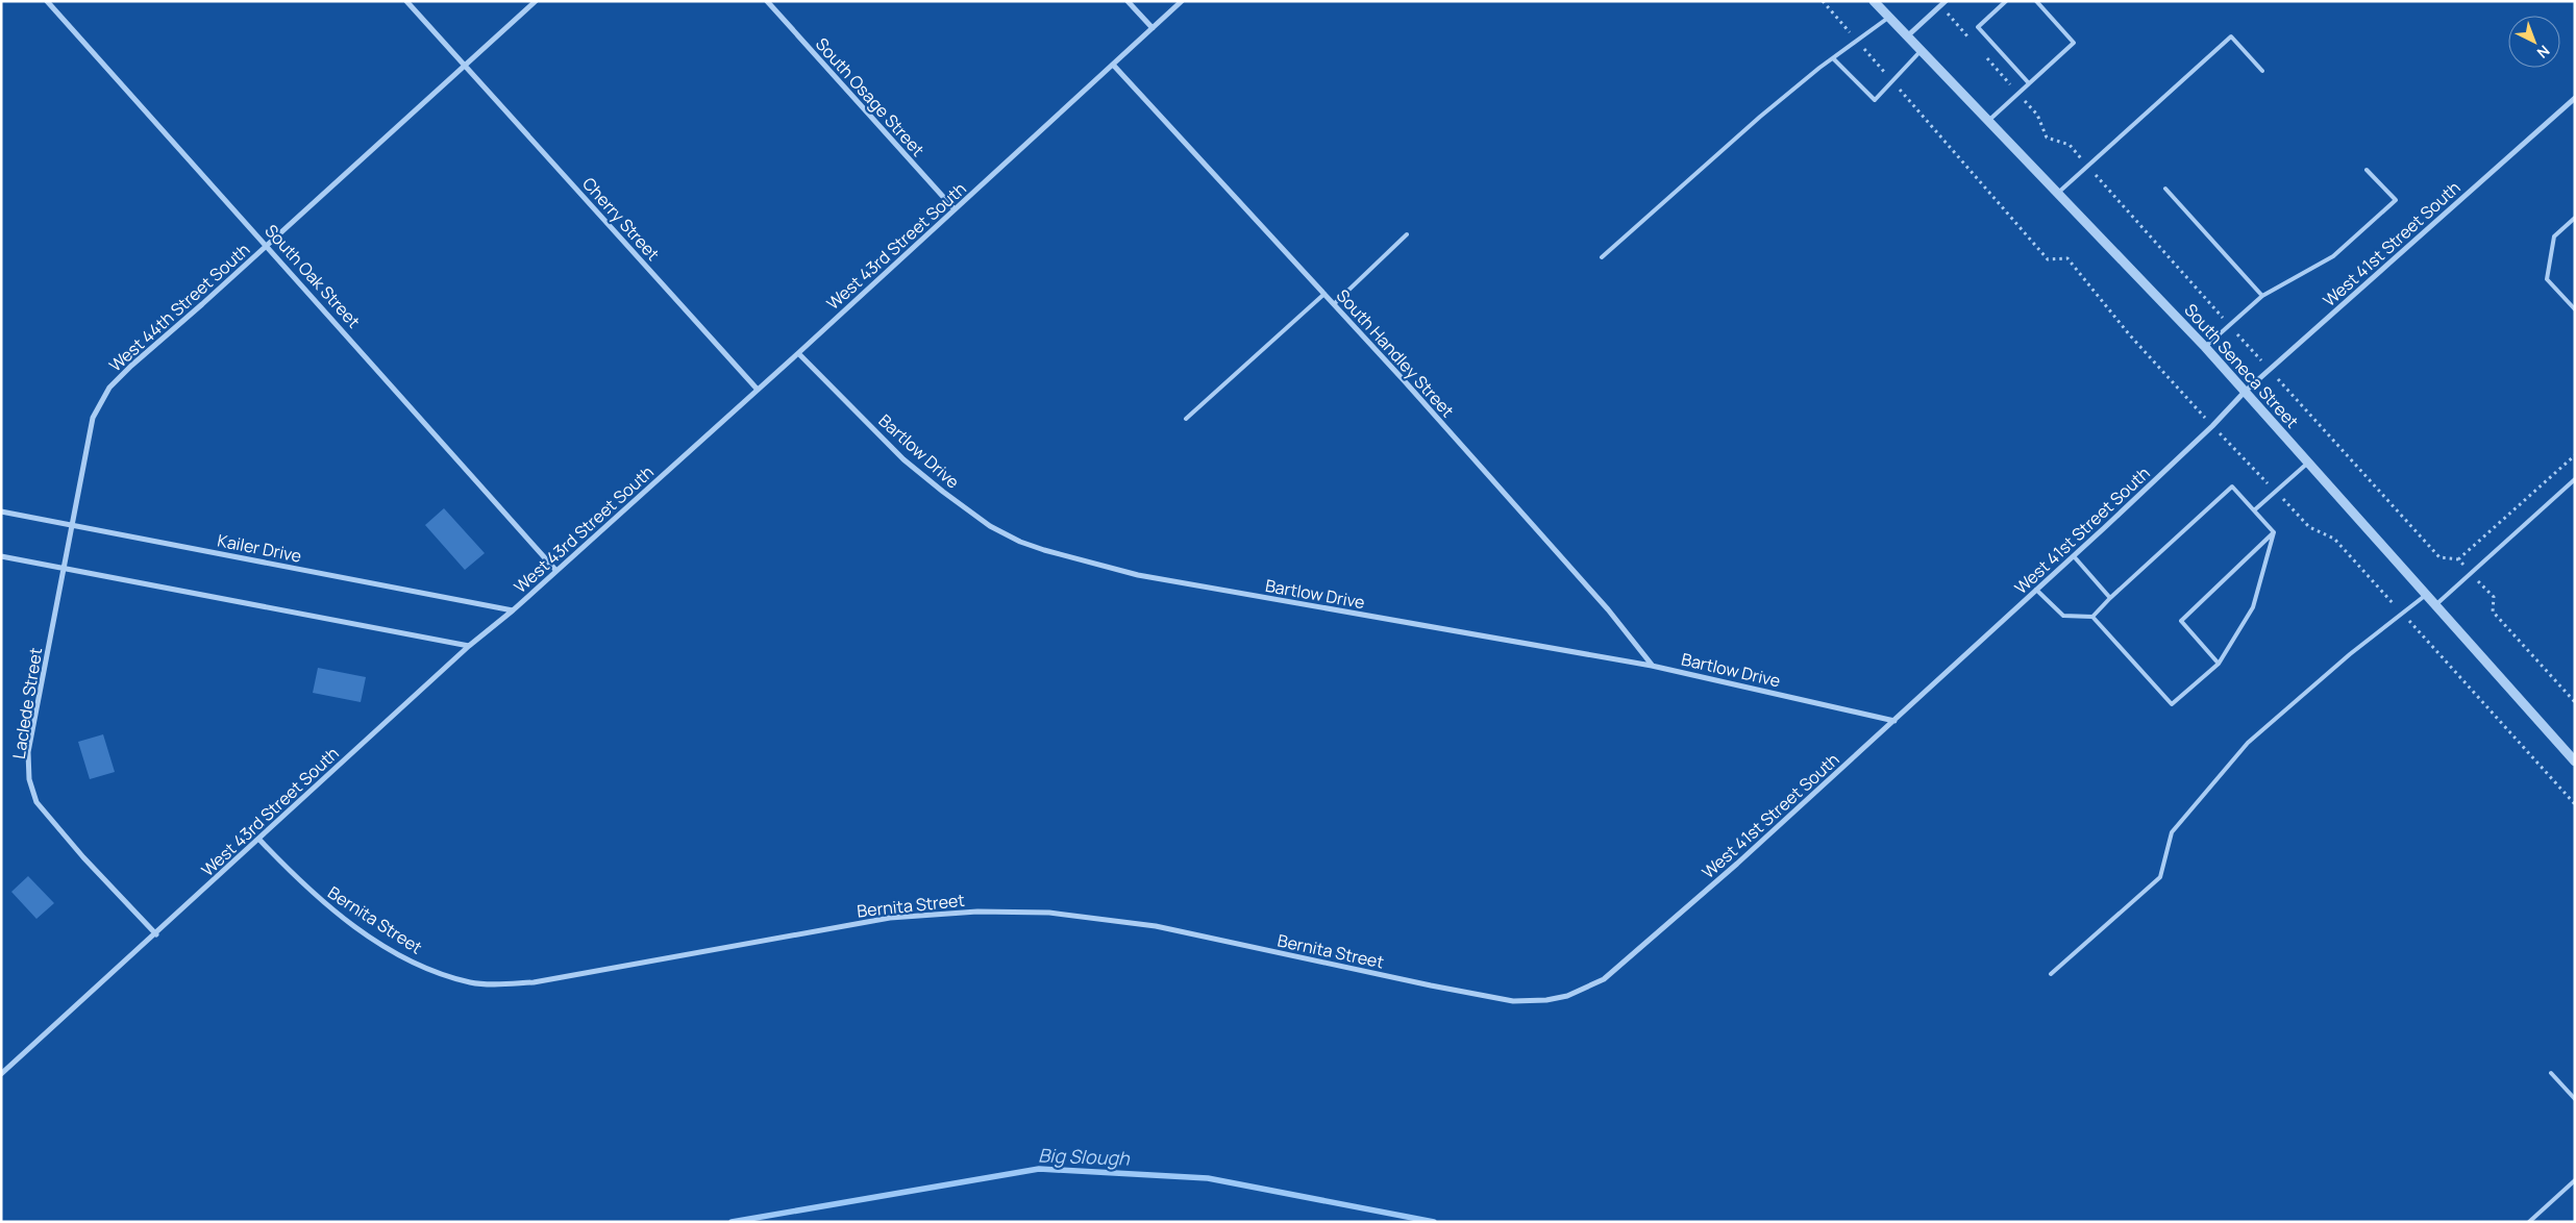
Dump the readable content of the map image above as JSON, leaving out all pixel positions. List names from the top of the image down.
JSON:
{
  "streets": {
    "street": [
      "South Osage Street",
      "Cherry Street",
      "West 41st Street South",
      "West 43rd Street South",
      "South Oak Street",
      "West 44th Street South",
      "South Handley Street",
      "South Seneca Street",
      "Bartlow Drive",
      "Kailer Drive",
      "Laclede Street",
      "Bernita Street"
    ]
  },
  "crossings": [
    ["South Osage Street", "West 43rd Street South"],
    ["Cherry Street", "West 43rd Street South"],
    ["Cherry Street", "West 44th Street South"],
    ["West 41st Street South", "South Seneca Street"],
    ["West 41st Street South", "Bartlow Drive"],
    ["West 41st Street South", "Bernita Street"],
    ["West 43rd Street South", "South Oak Street"],
    ["West 43rd Street South", "South Handley Street"],
    ["West 43rd Street South", "Bartlow Drive"],
    ["West 43rd Street South", "Kailer Drive"],
    ["West 43rd Street South", "Laclede Street"],
    ["West 43rd Street South", "Bernita Street"],
    ["South Oak Street", "West 44th Street South"],
    ["West 44th Street South", "Kailer Drive"],
    ["West 44th Street South", "Laclede Street"],
    ["South Handley Street", "Bartlow Drive"],
    ["Kailer Drive", "Laclede Street"]
  ],
  "water": ["Big Slough"],
  "north": "bottom right"
}
